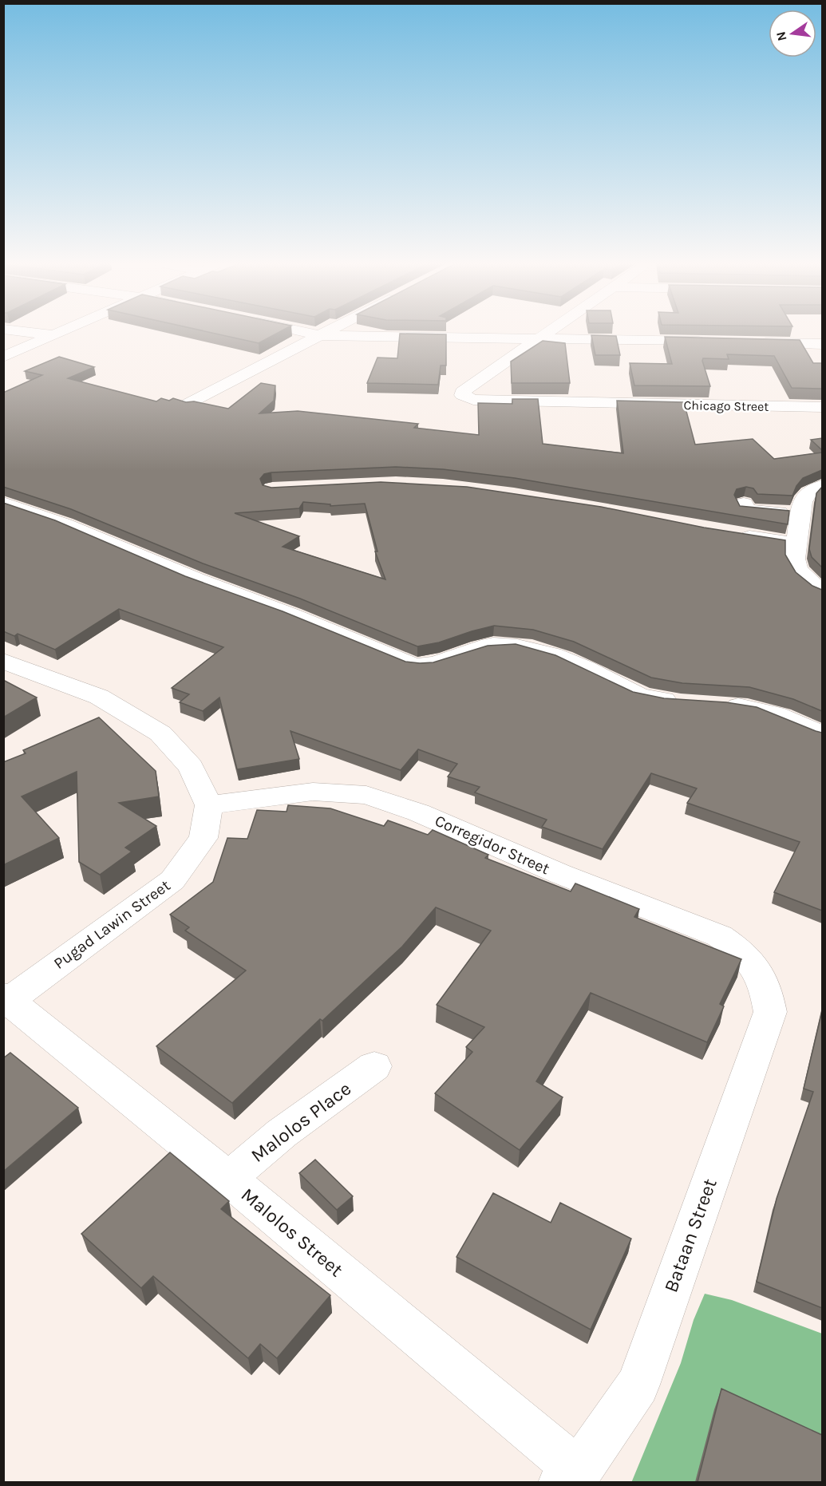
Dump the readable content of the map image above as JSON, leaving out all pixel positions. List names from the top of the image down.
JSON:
{
  "streets": {
    "street": [
      "Chicago Street",
      "Corregidor Street",
      "Pugad Lawin Street",
      "Malolos Place",
      "Malolos Street",
      "Bataan Street"
    ]
  },
  "crossings": [
    ["Corregidor Street", "Pugad Lawin Street"],
    ["Corregidor Street", "Bataan Street"],
    ["Pugad Lawin Street", "Malolos Street"],
    ["Malolos Place", "Malolos Street"],
    ["Malolos Street", "Bataan Street"]
  ],
  "north": "left"
}
